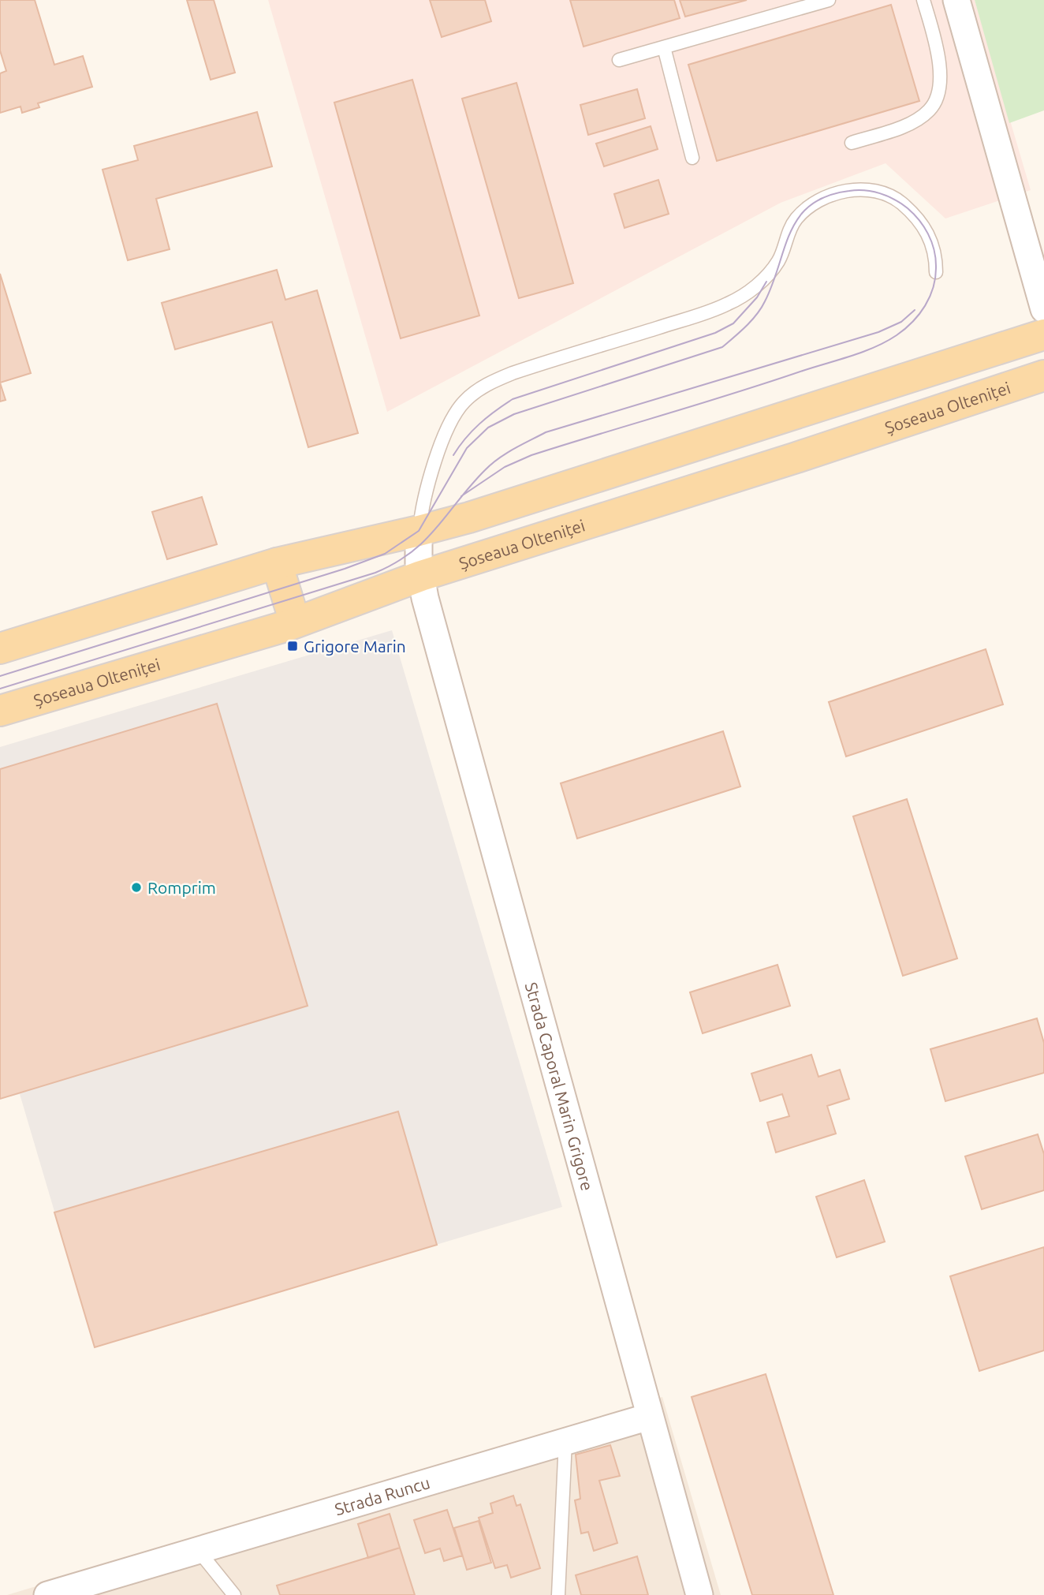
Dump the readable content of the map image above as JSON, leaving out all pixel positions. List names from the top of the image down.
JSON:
{
  "streets": {
    "main road": ["Șoseaua Olteniței"],
    "street": ["Strada Caporal Marin Grigore", "Strada Runcu"]
  },
  "crossings": [
    ["Șoseaua Olteniței", "Strada Caporal Marin Grigore"],
    ["Strada Caporal Marin Grigore", "Strada Runcu"]
  ],
  "places": {
    "transit": ["Grigore Marin"],
    "other": ["Romprim"]
  }
}
